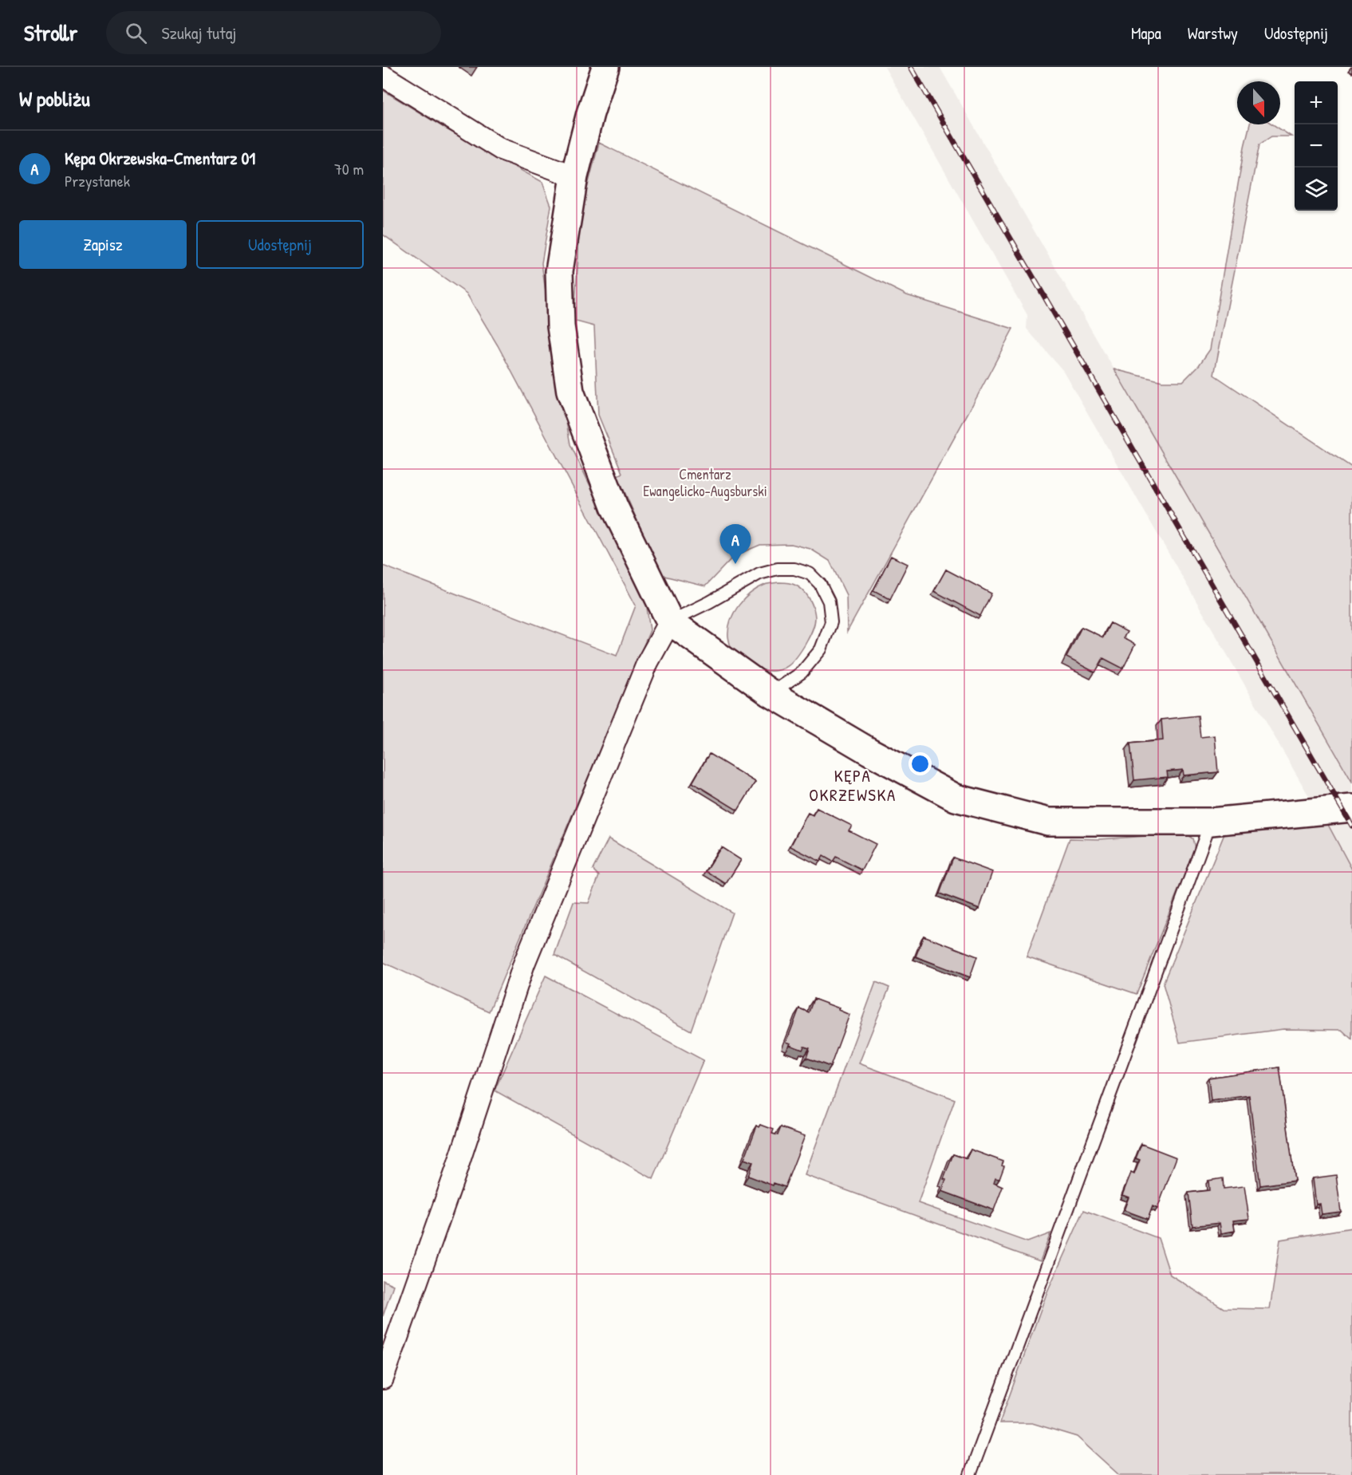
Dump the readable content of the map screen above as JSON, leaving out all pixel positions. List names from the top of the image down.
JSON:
{
  "districts": ["KĘPA OKRZEWSKA"],
  "parks": ["Cmentarz Ewangelicko-Augsburski"],
  "north": "bottom",
  "page": {
    "header": "Strollr",
    "search": "Szukaj tutaj",
    "nav": ["Mapa", "Warstwy", "Udostępnij"],
    "heading": "W pobliżu",
    "map_buttons": ["+", "−"],
    "list": [
      {
        "mark": "A",
        "name": "Kępa Okrzewska-Cmentarz 01",
        "note": "Przystanek",
        "value": "70 m"
      }
    ],
    "buttons": ["Zapisz", "Udostępnij"],
    "pins": "A"
  }
}
